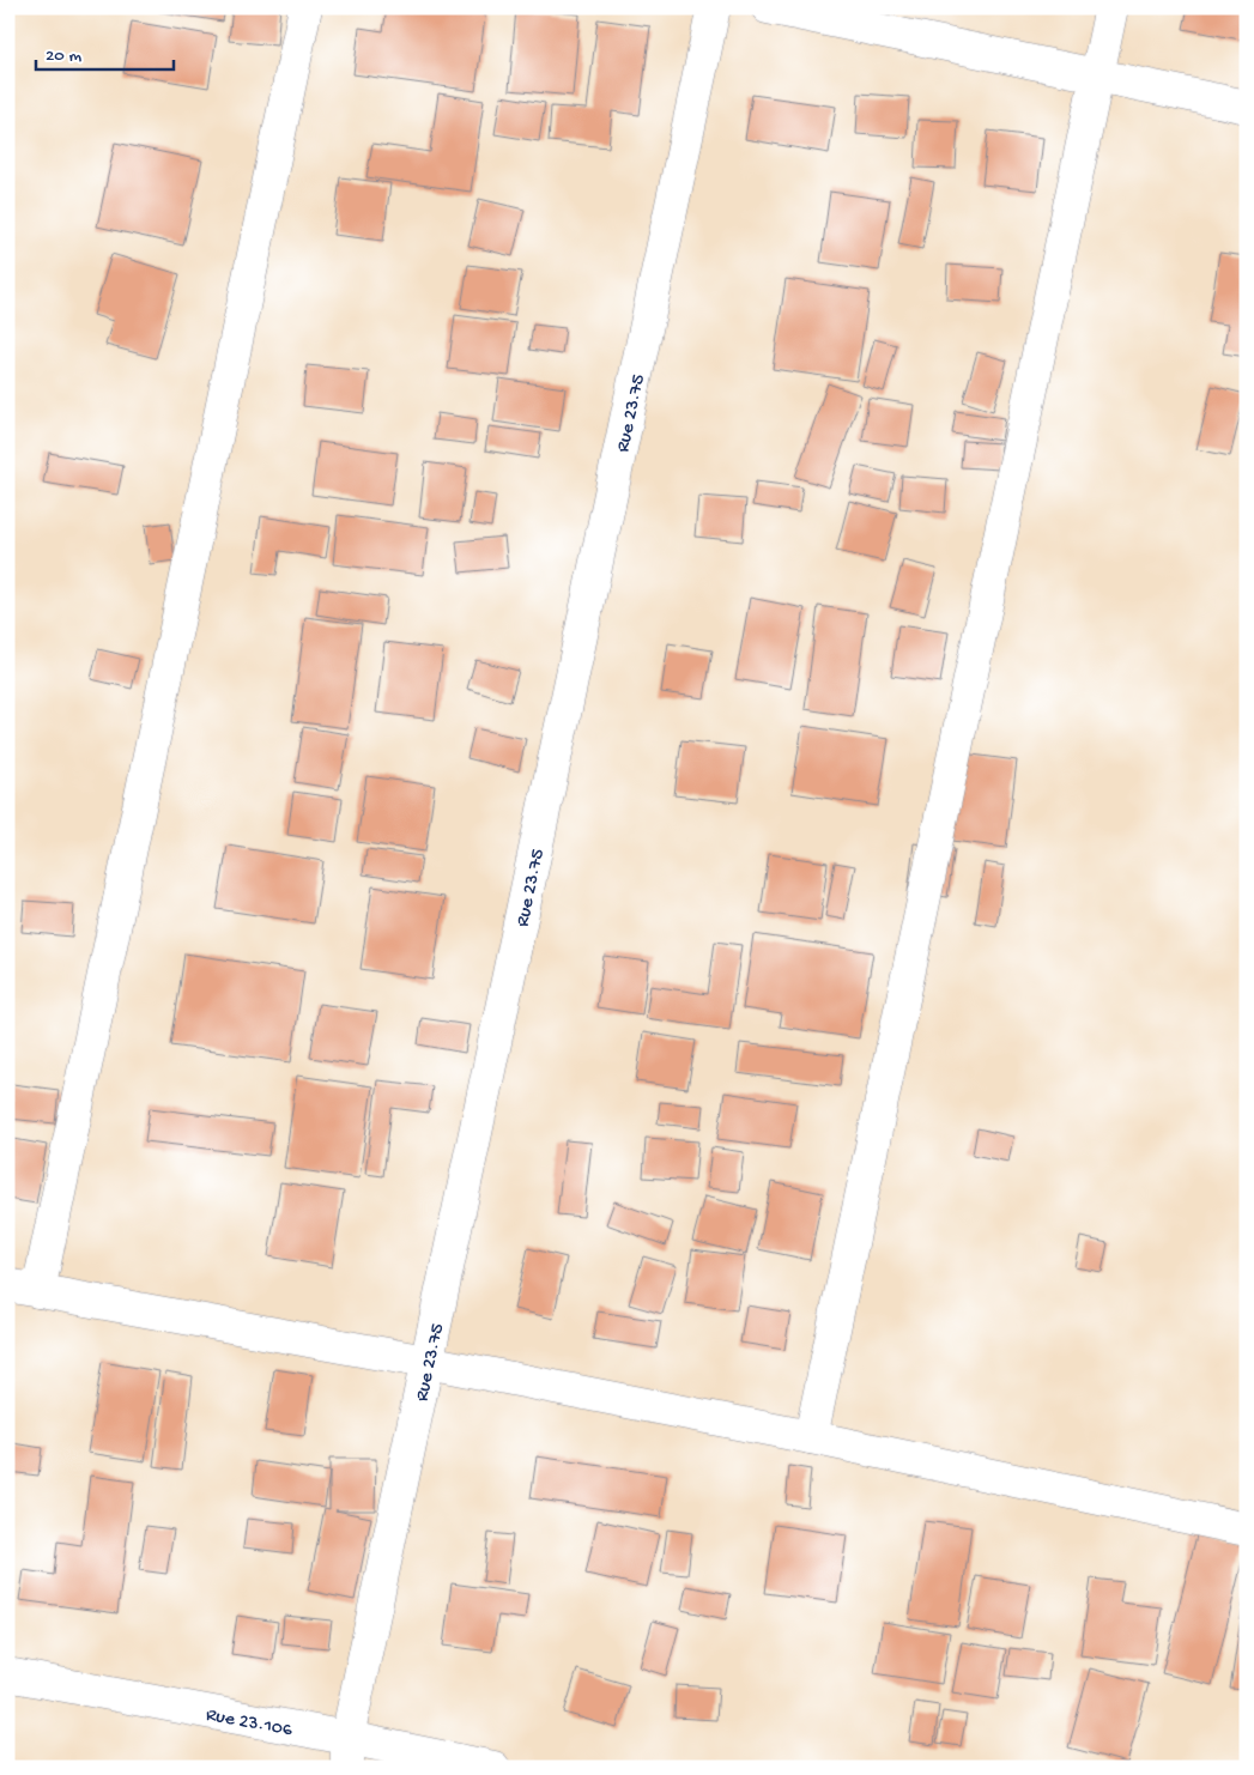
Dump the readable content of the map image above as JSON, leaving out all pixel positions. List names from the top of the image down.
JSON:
{
  "streets": {
    "street": ["Rue 23.75", "Rue 23.106"]
  },
  "crossings": [
    ["Rue 23.75", "Rue 23.106"]
  ],
  "scale_bar": "20 m"
}
